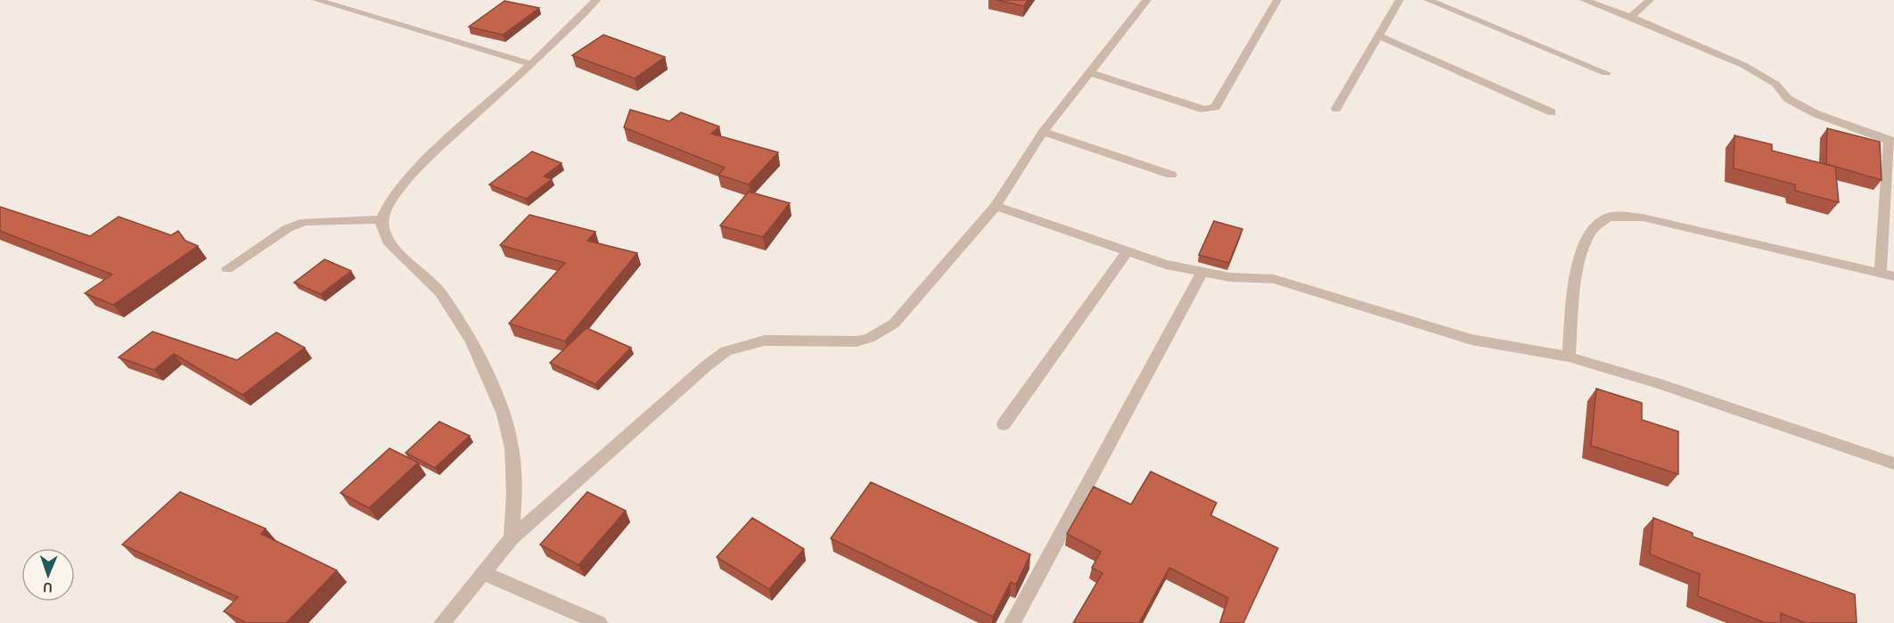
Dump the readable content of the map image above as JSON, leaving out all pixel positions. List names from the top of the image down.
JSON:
{
  "north": "bottom"
}
